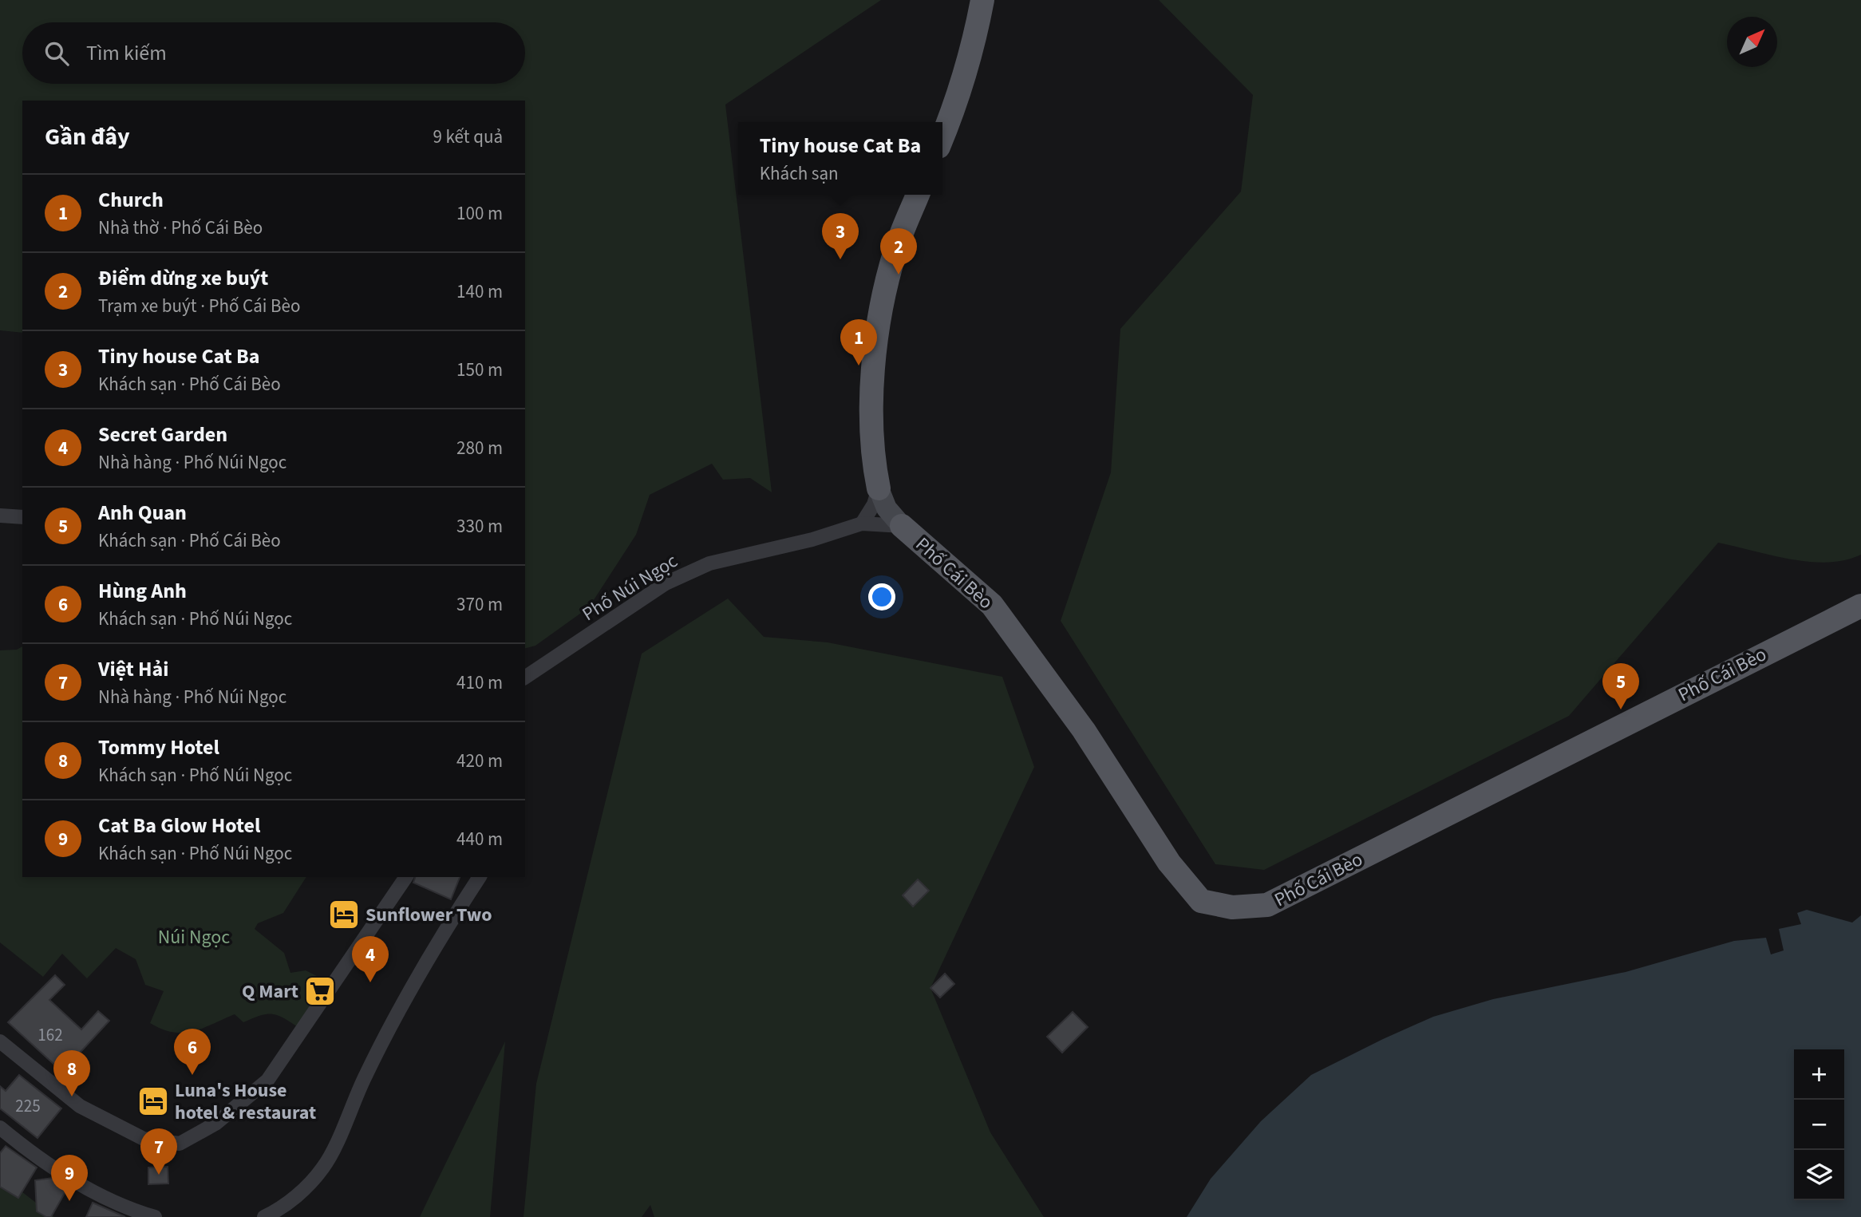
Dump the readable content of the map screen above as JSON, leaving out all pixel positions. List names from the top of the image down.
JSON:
{
  "streets": {
    "main road": ["Phố Cái Bèo"],
    "street": ["Phố Núi Ngọc"]
  },
  "crossings": [
    ["Phố Cái Bèo", "Phố Núi Ngọc"]
  ],
  "parks": ["Núi Ngọc"],
  "places": {
    "hotel": ["Sunflower Two", "Luna's House hotel & restaurat"],
    "supermarket": ["Q Mart"]
  },
  "house_numbers": ["162", "225"],
  "north": "top right",
  "page": {
    "search": "Tìm kiếm",
    "heading": ["Gần đây", "9 kết quả"],
    "popup": ["Tiny house Cat Ba", "Khách sạn"],
    "list": [
      {
        "mark": "1",
        "name": "Church",
        "note": "Nhà thờ · Phố Cái Bèo",
        "value": "100 m"
      },
      {
        "mark": "2",
        "name": "Điểm dừng xe buýt",
        "note": "Trạm xe buýt · Phố Cái Bèo",
        "value": "140 m"
      },
      {
        "mark": "3",
        "name": "Tiny house Cat Ba",
        "note": "Khách sạn · Phố Cái Bèo",
        "value": "150 m"
      },
      {
        "mark": "4",
        "name": "Secret Garden",
        "note": "Nhà hàng · Phố Núi Ngọc",
        "value": "280 m"
      },
      {
        "mark": "5",
        "name": "Anh Quan",
        "note": "Khách sạn · Phố Cái Bèo",
        "value": "330 m"
      },
      {
        "mark": "6",
        "name": "Hùng Anh",
        "note": "Khách sạn · Phố Núi Ngọc",
        "value": "370 m"
      },
      {
        "mark": "7",
        "name": "Việt Hải",
        "note": "Nhà hàng · Phố Núi Ngọc",
        "value": "410 m"
      },
      {
        "mark": "8",
        "name": "Tommy Hotel",
        "note": "Khách sạn · Phố Núi Ngọc",
        "value": "420 m"
      },
      {
        "mark": "9",
        "name": "Cat Ba Glow Hotel",
        "note": "Khách sạn · Phố Núi Ngọc",
        "value": "440 m"
      }
    ],
    "pins": [
      "3",
      "2",
      "1",
      "5",
      "4",
      "6",
      "8",
      "7",
      "9"
    ],
    "map_buttons": ["+", "−"]
  }
}
